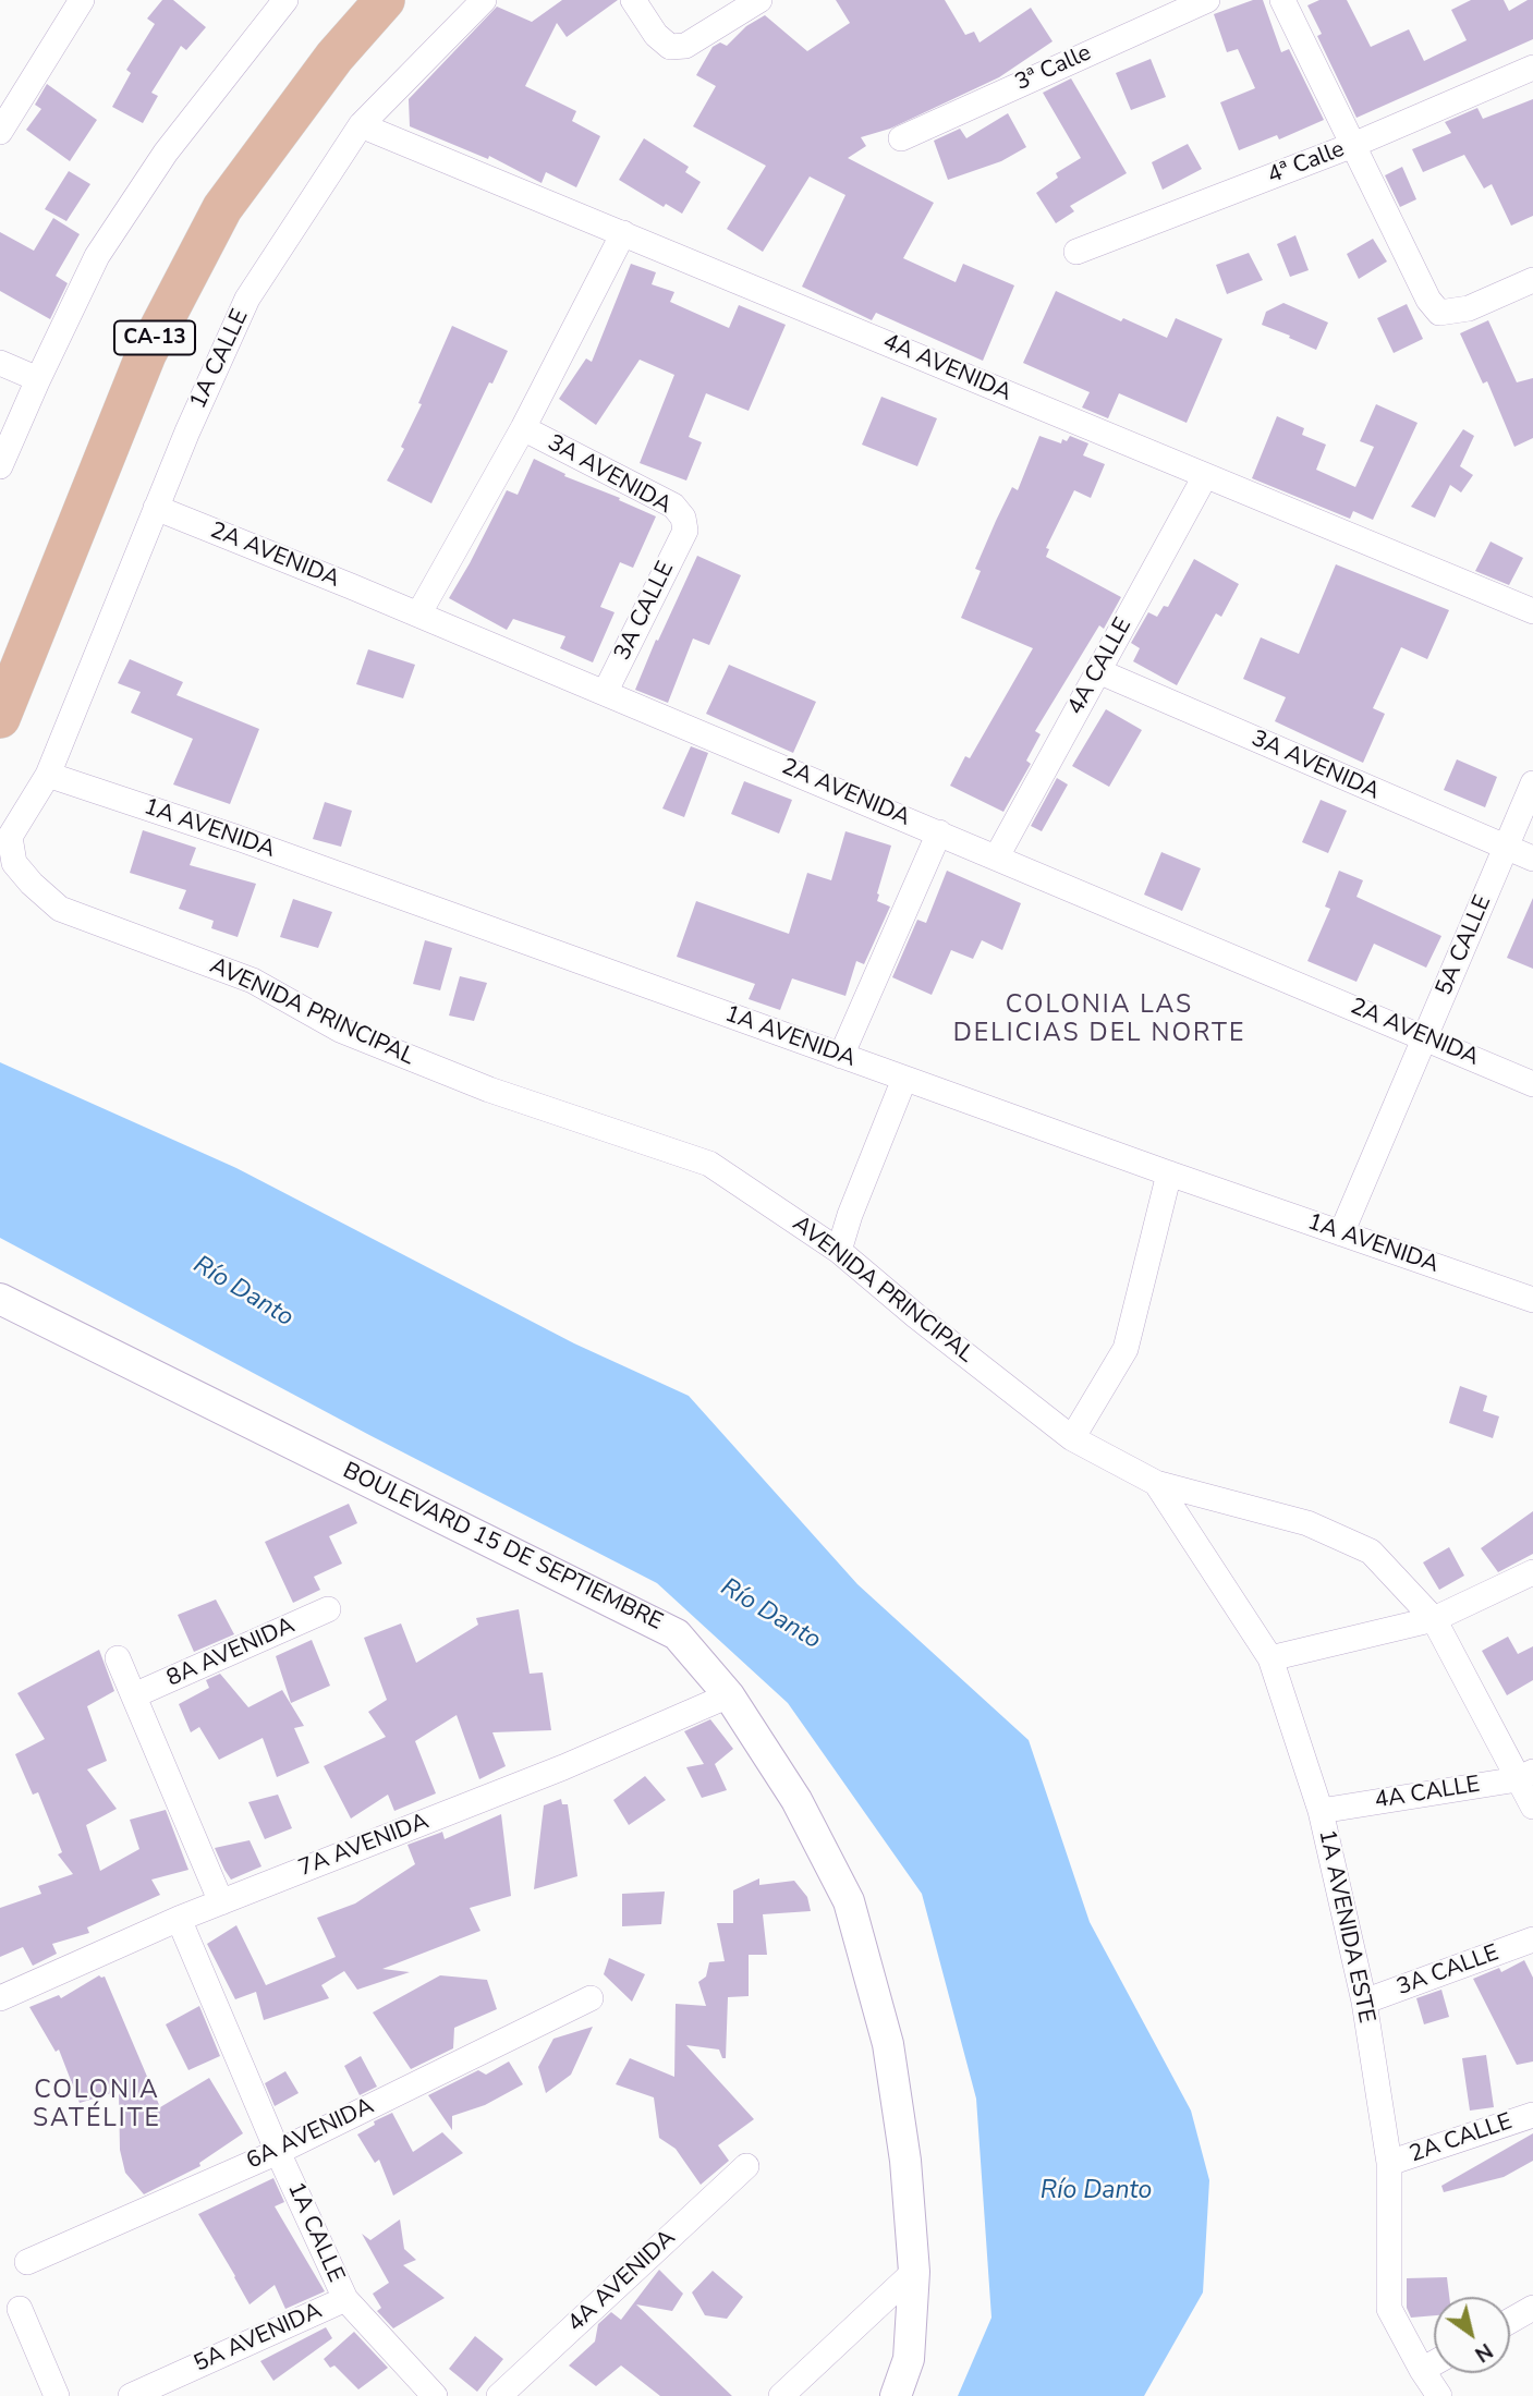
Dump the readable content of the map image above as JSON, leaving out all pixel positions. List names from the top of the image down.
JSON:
{
  "streets": {
    "main road": ["CA-13"],
    "street": [
      "3ª Calle",
      "4ª Calle",
      "1A CALLE",
      "4A AVENIDA",
      "3A AVENIDA",
      "2A AVENIDA",
      "3A CALLE",
      "4A CALLE",
      "1A AVENIDA",
      "5A CALLE",
      "AVENIDA PRINCIPAL",
      "BOULEVARD 15 DE SEPTIEMBRE",
      "8A AVENIDA",
      "7A AVENIDA",
      "1A AVENIDA ESTE",
      "6A AVENIDA",
      "2A CALLE",
      "5A AVENIDA"
    ]
  },
  "crossings": [
    ["1A CALLE", "4A AVENIDA"],
    ["1A CALLE", "2A AVENIDA"],
    ["1A CALLE", "1A AVENIDA"],
    ["1A CALLE", "AVENIDA PRINCIPAL"],
    ["1A CALLE", "7A AVENIDA"],
    ["1A CALLE", "6A AVENIDA"],
    ["1A CALLE", "5A AVENIDA"],
    ["4A AVENIDA", "4A CALLE"],
    ["3A AVENIDA", "3A CALLE"],
    ["3A AVENIDA", "4A CALLE"],
    ["3A AVENIDA", "5A CALLE"],
    ["2A AVENIDA", "3A CALLE"],
    ["2A AVENIDA", "4A CALLE"],
    ["2A AVENIDA", "5A CALLE"],
    ["3A CALLE", "1A AVENIDA ESTE"],
    ["4A CALLE", "AVENIDA PRINCIPAL"],
    ["4A CALLE", "1A AVENIDA ESTE"],
    ["1A AVENIDA", "5A CALLE"],
    ["AVENIDA PRINCIPAL", "1A AVENIDA ESTE"],
    ["BOULEVARD 15 DE SEPTIEMBRE", "7A AVENIDA"],
    ["1A AVENIDA ESTE", "2A CALLE"]
  ],
  "districts": ["COLONIA LAS DELICIAS DEL NORTE", "COLONIA SATÉLITE"],
  "water": ["Río Danto"],
  "north": "bottom right"
}
